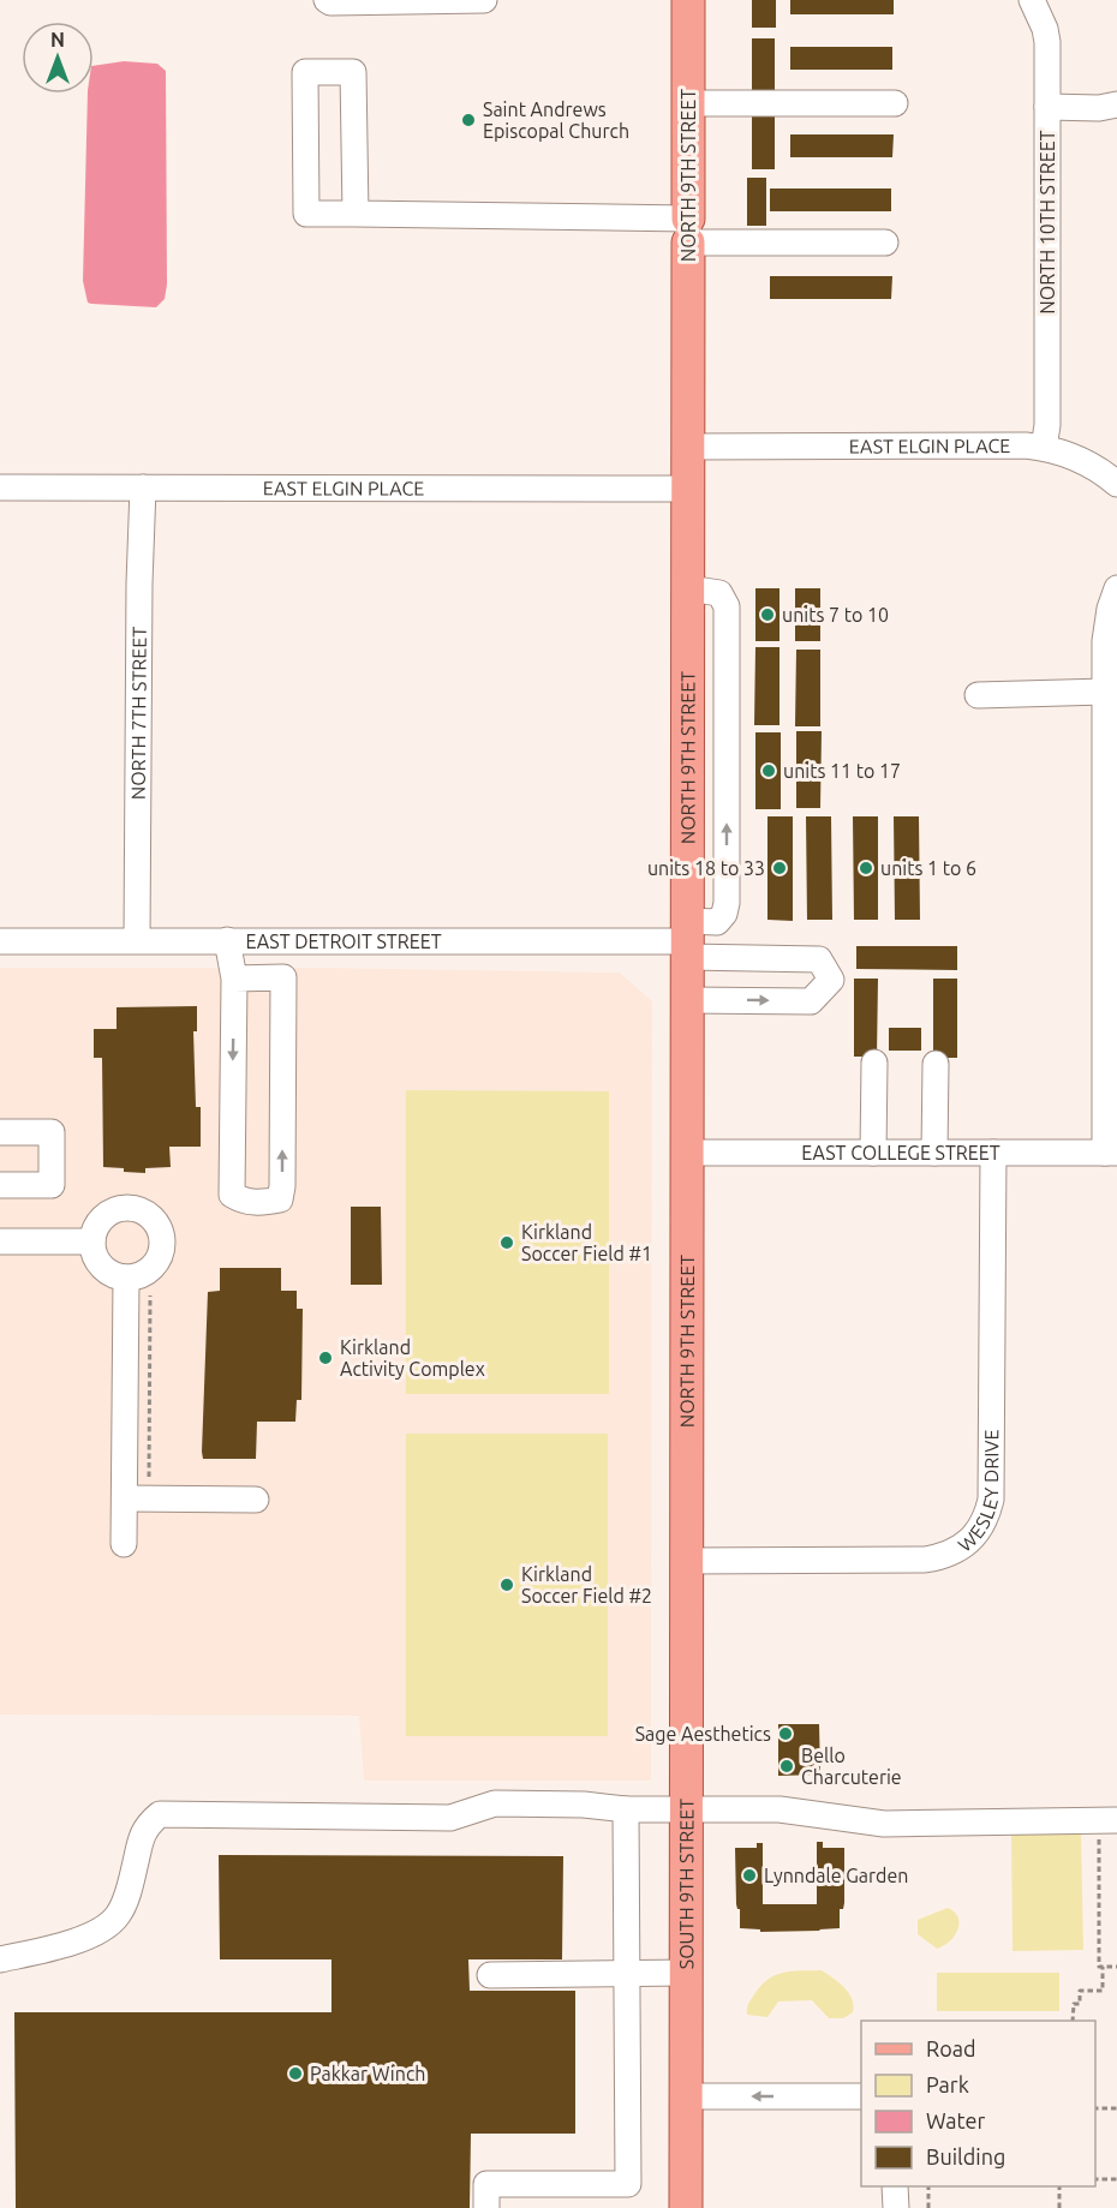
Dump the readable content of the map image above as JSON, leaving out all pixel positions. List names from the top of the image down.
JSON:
{
  "streets": {
    "main road": ["NORTH 9TH STREET", "SOUTH 9TH STREET"],
    "street": [
      "NORTH 10TH STREET",
      "EAST ELGIN PLACE",
      "NORTH 7TH STREET",
      "EAST DETROIT STREET",
      "EAST COLLEGE STREET",
      "WESLEY DRIVE"
    ]
  },
  "crossings": [
    ["NORTH 9TH STREET", "EAST ELGIN PLACE"],
    ["NORTH 9TH STREET", "EAST DETROIT STREET"],
    ["NORTH 9TH STREET", "EAST COLLEGE STREET"],
    ["NORTH 9TH STREET", "WESLEY DRIVE"],
    ["NORTH 9TH STREET", "SOUTH 9TH STREET"],
    ["NORTH 10TH STREET", "EAST ELGIN PLACE"],
    ["EAST ELGIN PLACE", "NORTH 7TH STREET"],
    ["NORTH 7TH STREET", "EAST DETROIT STREET"],
    ["EAST COLLEGE STREET", "WESLEY DRIVE"],
    ["WESLEY DRIVE", "SOUTH 9TH STREET"]
  ],
  "places": [
    "Saint Andrews Episcopal Church",
    "units 7 to 10",
    "units 11 to 17",
    "units 18 to 33",
    "units 1 to 6",
    "Kirkland Soccer Field #1",
    "Kirkland Activity Complex",
    "Kirkland Soccer Field #2",
    "Sage Aesthetics",
    "Bello Charcuterie",
    "Lynndale Garden",
    "Pakkar Winch"
  ],
  "legend": [
    "Road",
    "Park",
    "Water",
    "Building"
  ],
  "north": "top"
}
